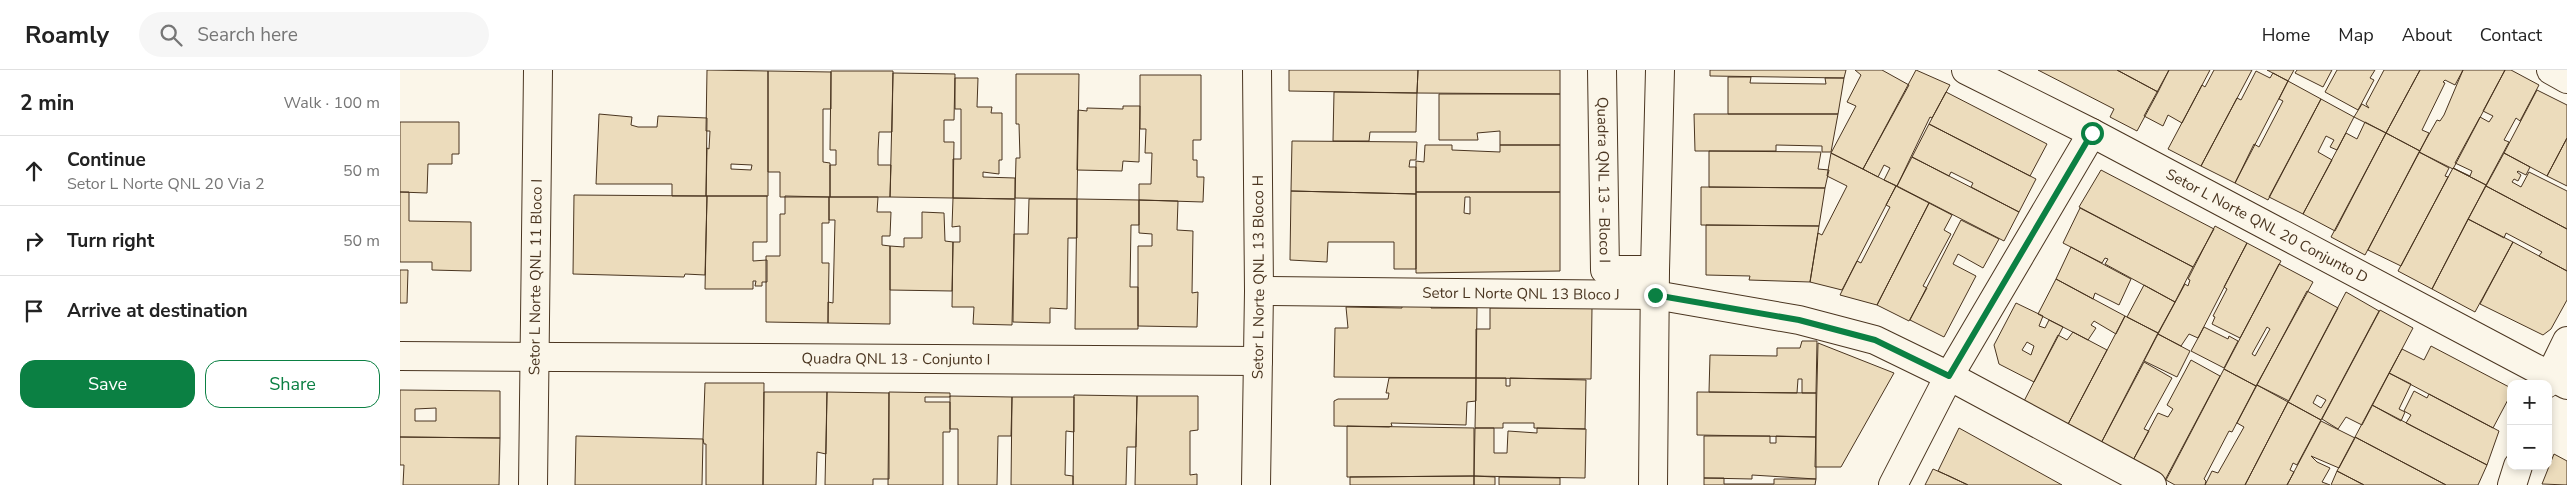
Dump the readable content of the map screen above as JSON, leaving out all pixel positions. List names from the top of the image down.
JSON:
{
  "streets": {
    "street": [
      "Quadra QNL 13 - Bloco I",
      "Setor L Norte QNL 20 Conjunto D",
      "Setor L Norte QNL 11 Bloco I",
      "Setor L Norte QNL 13 Bloco H",
      "Setor L Norte QNL 13 Bloco J",
      "Quadra QNL 13 - Conjunto I"
    ]
  },
  "crossings": [
    ["Quadra QNL 13 - Bloco I", "Setor L Norte QNL 13 Bloco J"],
    ["Setor L Norte QNL 11 Bloco I", "Quadra QNL 13 - Conjunto I"],
    ["Setor L Norte QNL 13 Bloco H", "Setor L Norte QNL 13 Bloco J"],
    ["Setor L Norte QNL 13 Bloco H", "Quadra QNL 13 - Conjunto I"]
  ],
  "page": {
    "header": "Roamly",
    "search": "Search here",
    "nav": [
      "Home",
      "Map",
      "About",
      "Contact"
    ],
    "heading": ["2 min", "Walk · 100 m"],
    "list": [
      ["Continue", "Setor L Norte QNL 20 Via 2", "50 m"],
      ["Turn right", "50 m"],
      "Arrive at destination"
    ],
    "buttons": ["Save", "Share"],
    "map_buttons": ["+", "−"]
  }
}
